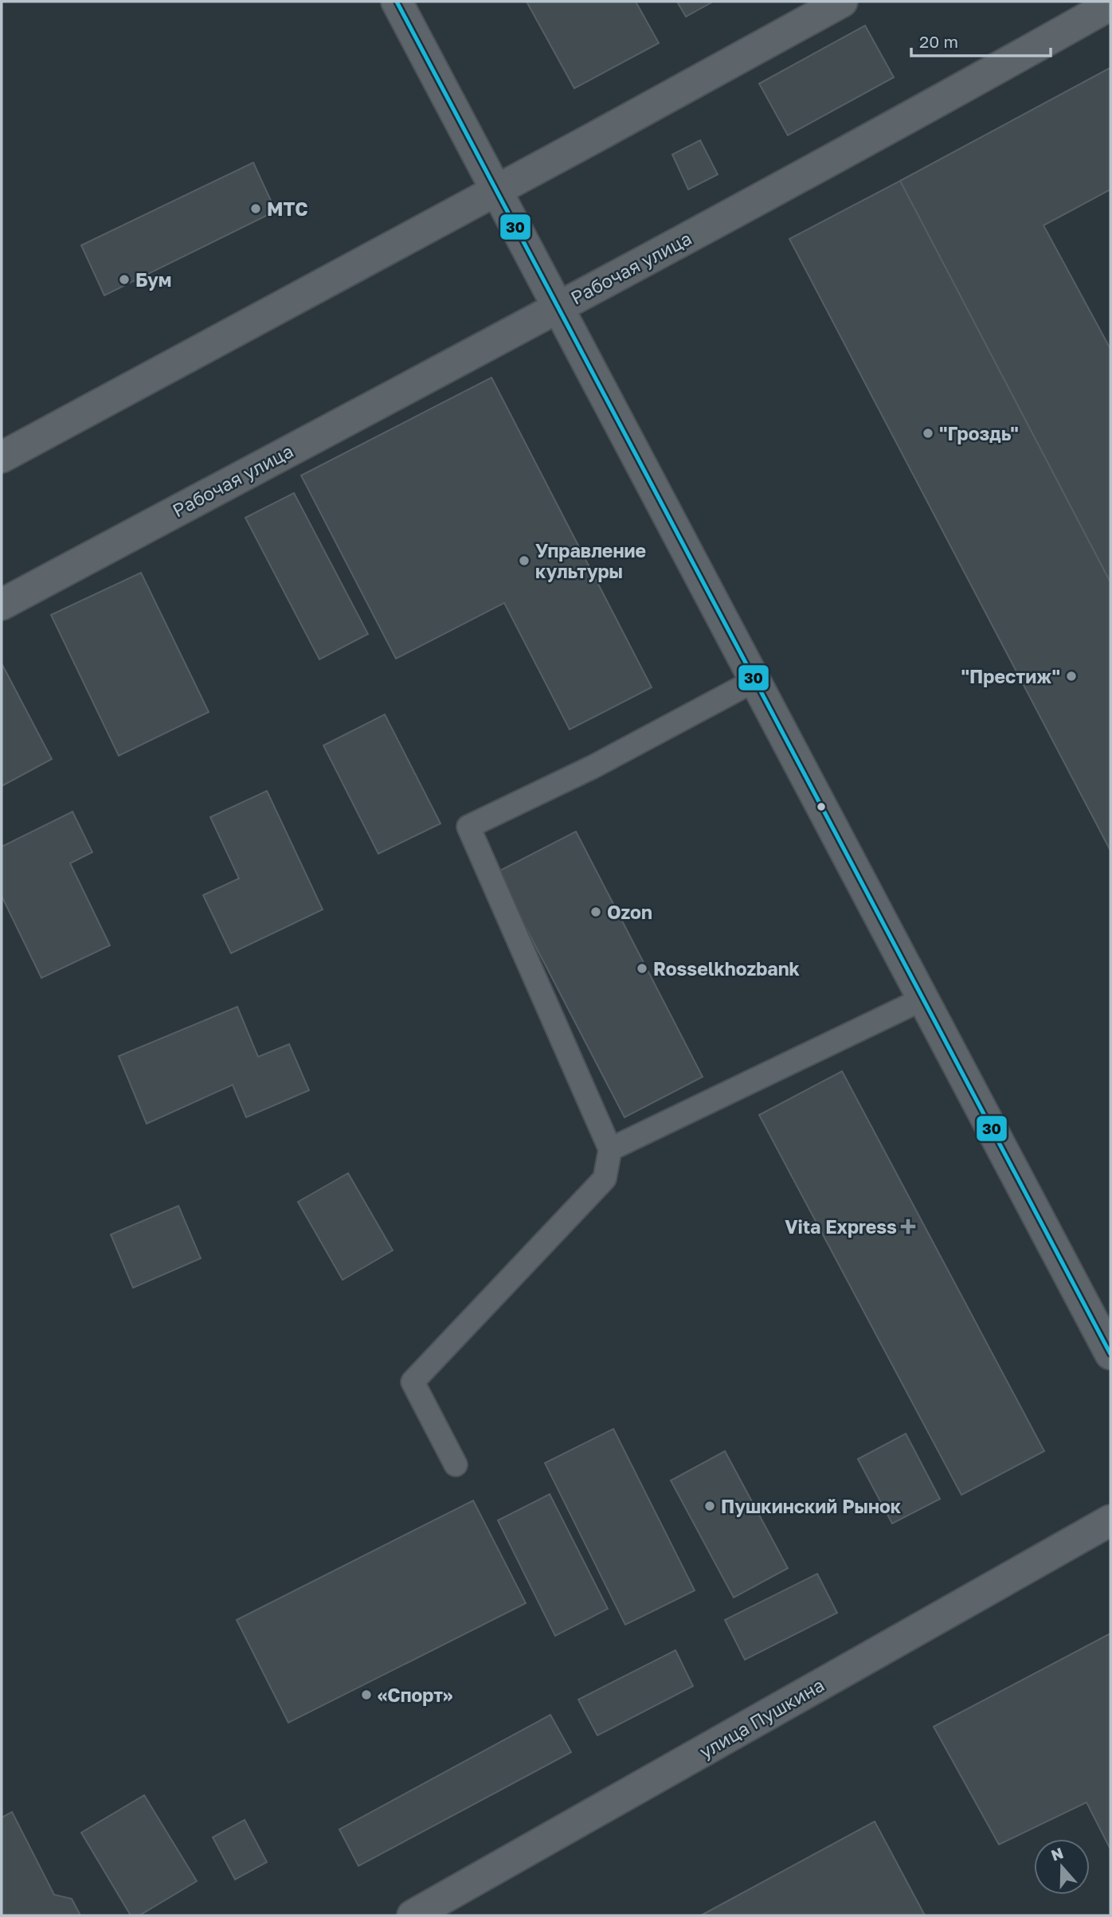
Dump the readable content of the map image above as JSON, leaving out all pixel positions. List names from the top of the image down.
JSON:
{
  "streets": {
    "street": ["Рабочая улица", "улица Пушкина"]
  },
  "places": {
    "other": [
      "МТС",
      "Бум",
      "\"Гроздь\"",
      "Управление культуры",
      "\"Престиж\"",
      "Ozon",
      "Rosselkhozbank",
      "Пушкинский Рынок",
      "«Спорт»"
    ],
    "health": ["Vita Express"]
  },
  "lines": ["transit line 30"],
  "scale_bar": "20 m",
  "north": "top"
}
